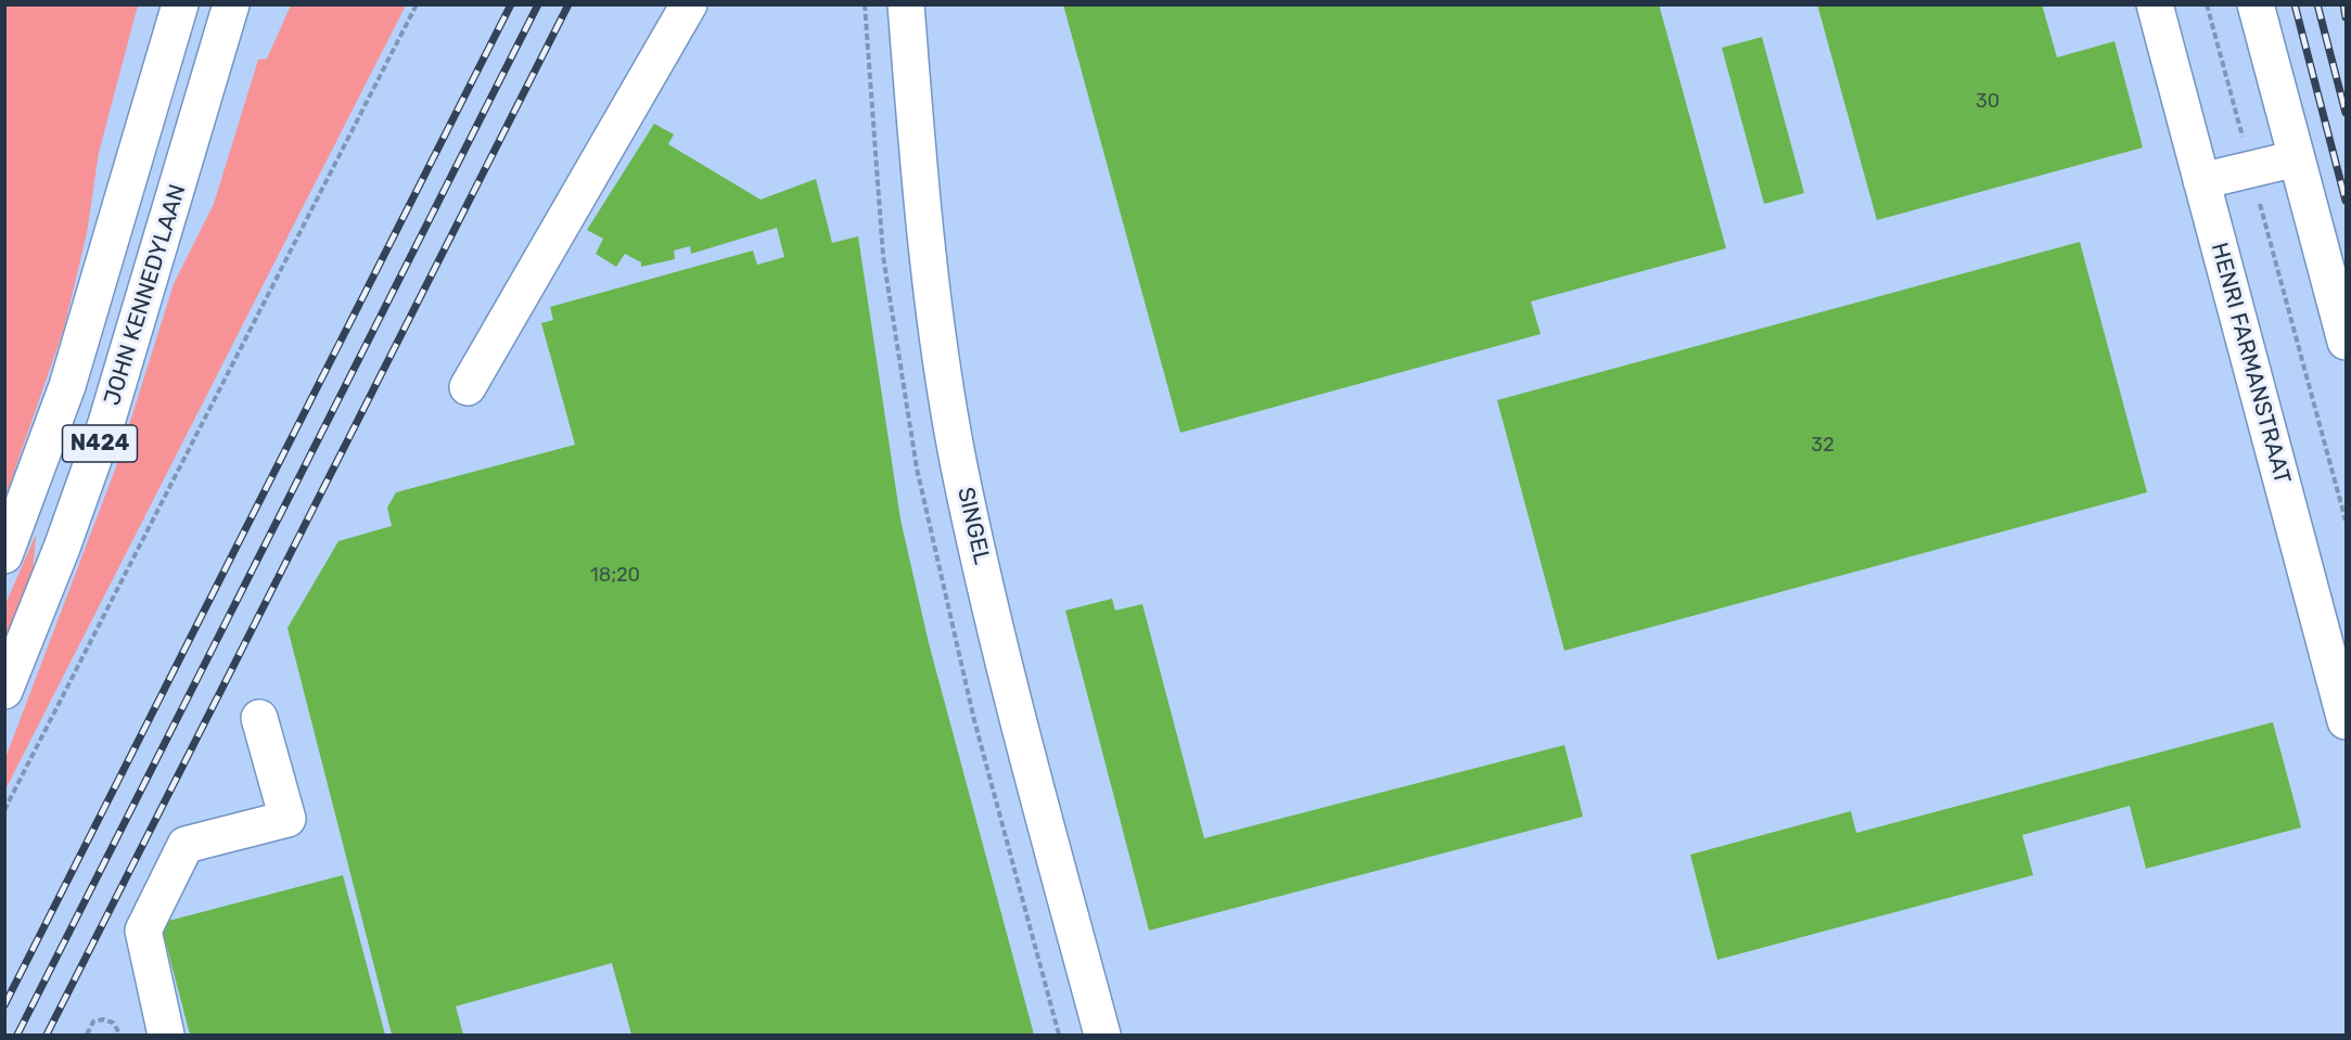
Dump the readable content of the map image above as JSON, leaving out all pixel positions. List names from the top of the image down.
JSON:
{
  "streets": {
    "main road": [
      "JOHN KENNEDYLAAN",
      "HENRI FARMANSTRAAT",
      "N424",
      "SINGEL"
    ]
  },
  "house_numbers": ["30", "32", "18;20"]
}
